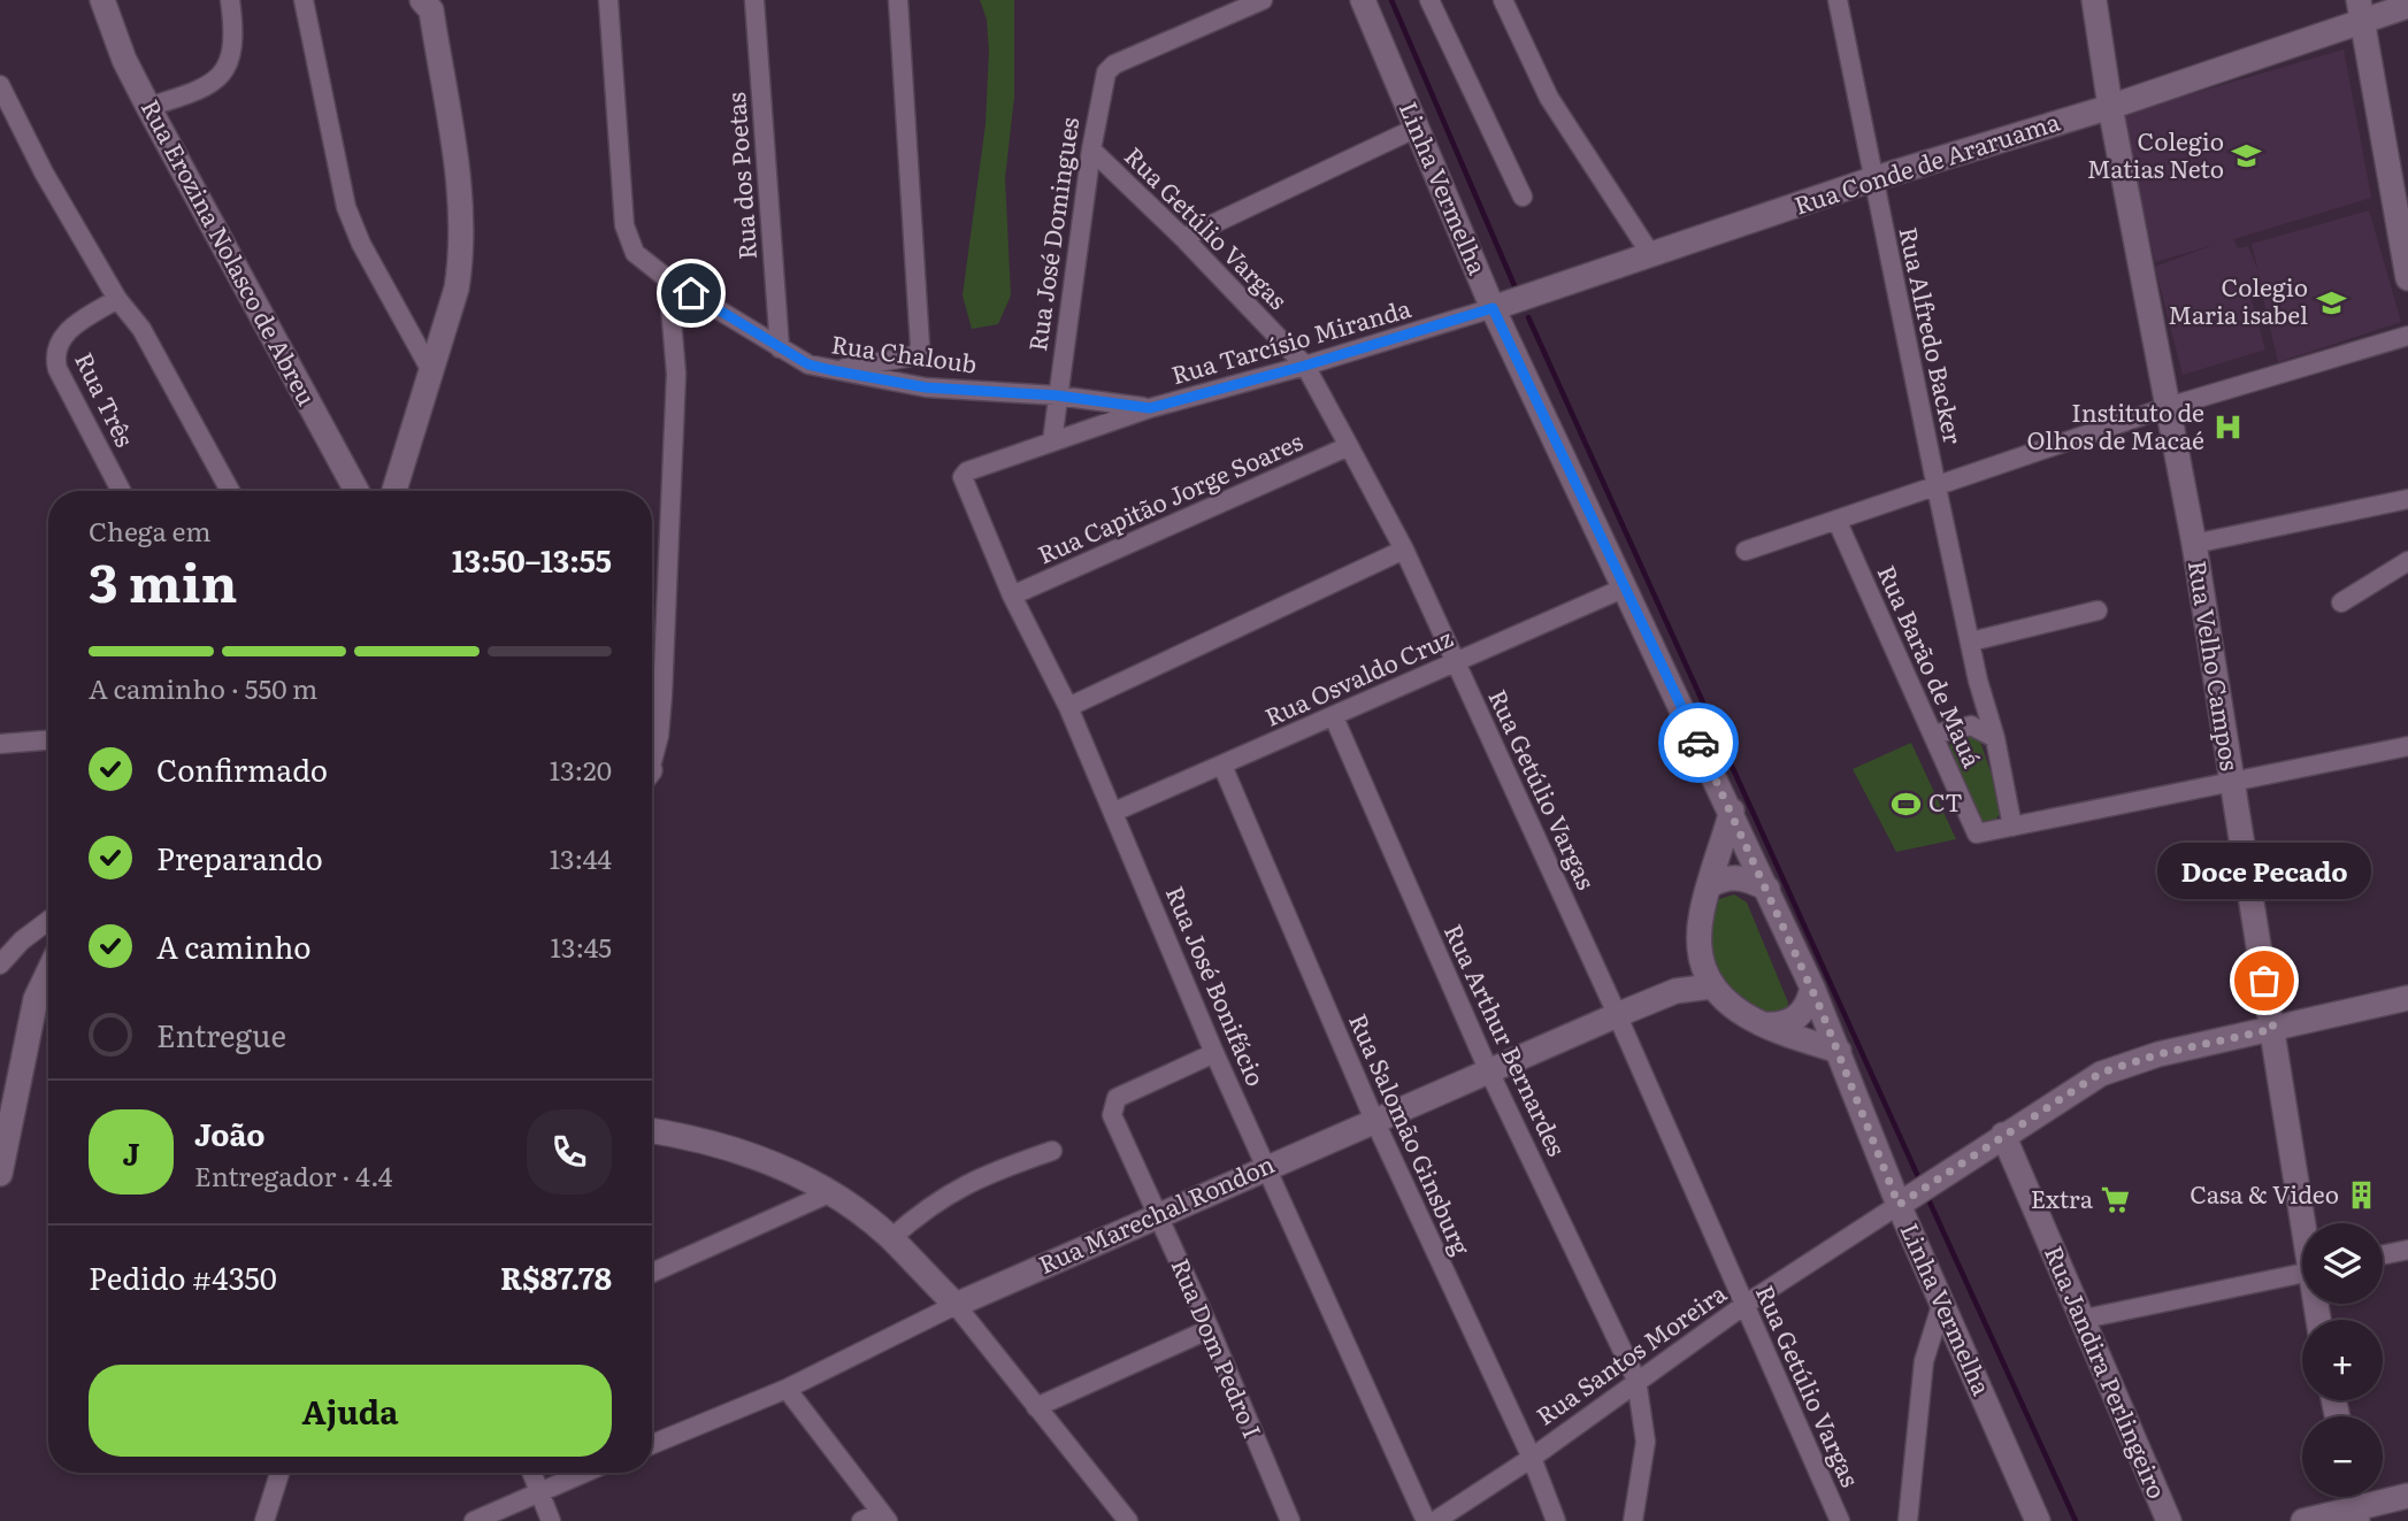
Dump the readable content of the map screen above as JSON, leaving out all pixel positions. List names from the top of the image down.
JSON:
{
  "streets": {
    "main road": [
      "Rua Conde de Araruama",
      "Linha Vermelha",
      "Rua Erozina Nolasco de Abreu",
      "Rua Velho Campos",
      "Rua Marechal Rondon",
      "Rua Jandira Perlingeiro"
    ],
    "street": [
      "Rua dos Poetas",
      "Rua Getúlio Vargas",
      "Rua José Domingues",
      "Rua Alfredo Backer",
      "Rua Tarcísio Miranda",
      "Rua Chaloub",
      "Rua Três",
      "Rua Capitão Jorge Soares",
      "Rua Barão de Mauá",
      "Rua Osvaldo Cruz",
      "Rua José Bonifácio",
      "Rua Arthur Bernardes",
      "Rua Salomão Ginsburg",
      "Rua Dom Pedro I",
      "Rua Santos Moreira"
    ]
  },
  "crossings": [
    ["Rua Conde de Araruama", "Linha Vermelha"],
    ["Rua Conde de Araruama", "Rua Alfredo Backer"],
    ["Rua Conde de Araruama", "Rua Tarcísio Miranda"],
    ["Rua Conde de Araruama", "Rua Velho Campos"],
    ["Rua dos Poetas", "Rua Chaloub"],
    ["Linha Vermelha", "Rua Tarcísio Miranda"],
    ["Linha Vermelha", "Rua Osvaldo Cruz"],
    ["Linha Vermelha", "Rua Santos Moreira"],
    ["Rua Getúlio Vargas", "Rua José Domingues"],
    ["Rua Getúlio Vargas", "Rua Tarcísio Miranda"],
    ["Rua Getúlio Vargas", "Rua Capitão Jorge Soares"],
    ["Rua Getúlio Vargas", "Rua Osvaldo Cruz"],
    ["Rua Getúlio Vargas", "Rua Marechal Rondon"],
    ["Rua Getúlio Vargas", "Rua Santos Moreira"],
    ["Rua José Domingues", "Rua Tarcísio Miranda"],
    ["Rua José Domingues", "Rua Chaloub"],
    ["Rua Alfredo Backer", "Rua Barão de Mauá"],
    ["Rua Tarcísio Miranda", "Rua Chaloub"],
    ["Rua Tarcísio Miranda", "Rua José Bonifácio"],
    ["Rua Capitão Jorge Soares", "Rua José Bonifácio"],
    ["Rua Osvaldo Cruz", "Rua José Bonifácio"],
    ["Rua Osvaldo Cruz", "Rua Arthur Bernardes"],
    ["Rua Osvaldo Cruz", "Rua Salomão Ginsburg"],
    ["Rua José Bonifácio", "Rua Marechal Rondon"],
    ["Rua José Bonifácio", "Rua Dom Pedro I"],
    ["Rua Arthur Bernardes", "Rua Marechal Rondon"],
    ["Rua Arthur Bernardes", "Rua Santos Moreira"],
    ["Rua Salomão Ginsburg", "Rua Marechal Rondon"],
    ["Rua Salomão Ginsburg", "Rua Santos Moreira"],
    ["Rua Marechal Rondon", "Rua Dom Pedro I"]
  ],
  "places": {
    "school or university": ["Colegio Matias Neto", "Colegio Maria isabel"],
    "hospital": ["Instituto de Olhos de Macaé"],
    "sports": ["CT"],
    "other": ["Doce Pecado"],
    "building": ["Casa & Video"],
    "supermarket": ["Extra"]
  },
  "page": {
    "heading": ["3 min", "Chega em", "13:50–13:55"],
    "panel": [
      "João",
      "Entregador · 4.4",
      "Pedido #4350",
      "R$87.78"
    ],
    "bar": "A caminho · 550 m",
    "list": [
      ["Confirmado", "13:20"],
      ["Preparando", "13:44"],
      ["A caminho", "13:45"],
      "Entregue"
    ],
    "bubble": "Doce Pecado",
    "round": "J",
    "map_buttons": ["+", "−"],
    "buttons": "Ajuda"
  }
}
